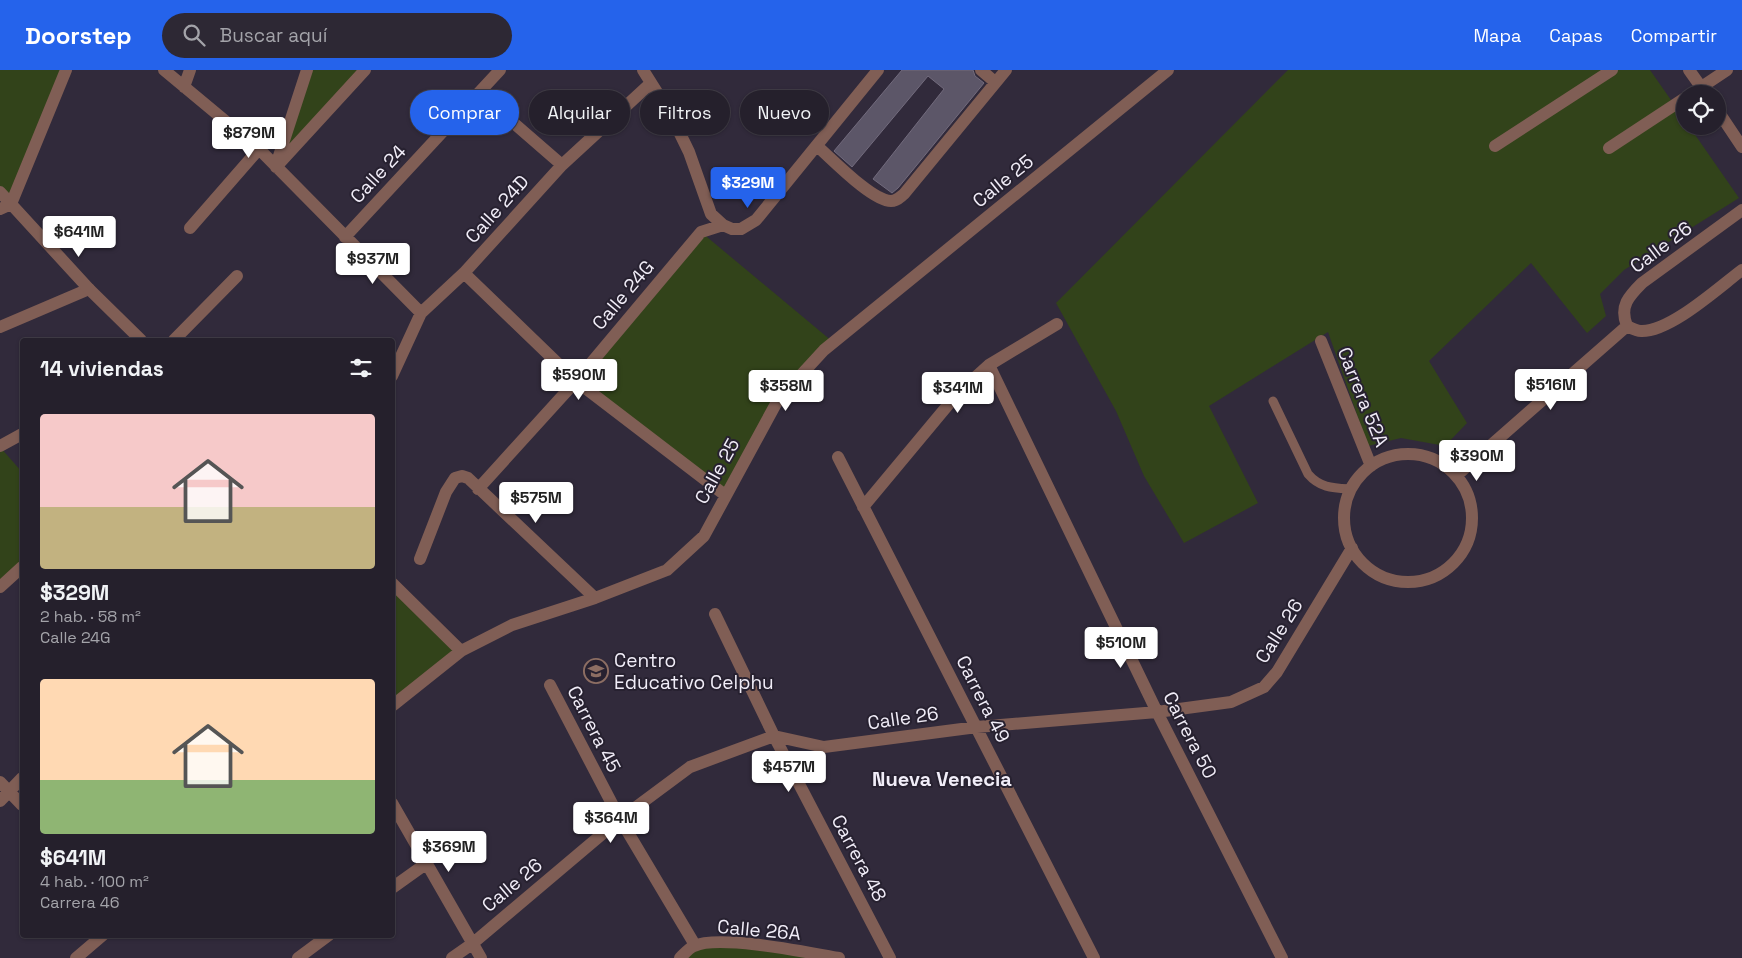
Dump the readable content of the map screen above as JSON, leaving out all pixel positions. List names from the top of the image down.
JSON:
{
  "streets": {
    "street": [
      "Calle 24",
      "Calle 25",
      "Calle 24D",
      "Calle 26",
      "Calle 24G",
      "Carrera 52A",
      "Carrera 49",
      "Carrera 45",
      "Carrera 50",
      "Carrera 48",
      "Calle 26A"
    ]
  },
  "crossings": [
    ["Calle 26", "Carrera 52A"],
    ["Calle 26", "Carrera 49"],
    ["Calle 26", "Carrera 45"],
    ["Calle 26", "Carrera 50"],
    ["Calle 26", "Carrera 48"],
    ["Carrera 45", "Calle 26A"]
  ],
  "districts": ["Nueva Venecia"],
  "places": {
    "school or university": ["Centro Educativo Celphu"]
  },
  "page": {
    "header": "Doorstep",
    "search": "Buscar aquí",
    "nav": ["Mapa", "Capas", "Compartir"],
    "chip": [
      "Comprar",
      "Alquilar",
      "Filtros",
      "Nuevo"
    ],
    "price": [
      "$879M",
      "$329M",
      "$641M",
      "$937M",
      "$590M",
      "$516M",
      "$358M",
      "$341M",
      "$390M",
      "$575M",
      "$510M",
      "$457M",
      "$364M",
      "$369M"
    ],
    "heading": "14 viviendas",
    "list": [
      {
        "name": "$329M",
        "note": "2 hab. · 58 m² · Calle 24G"
      },
      {
        "name": "$641M",
        "note": "4 hab. · 100 m² · Carrera 46"
      }
    ]
  }
}
